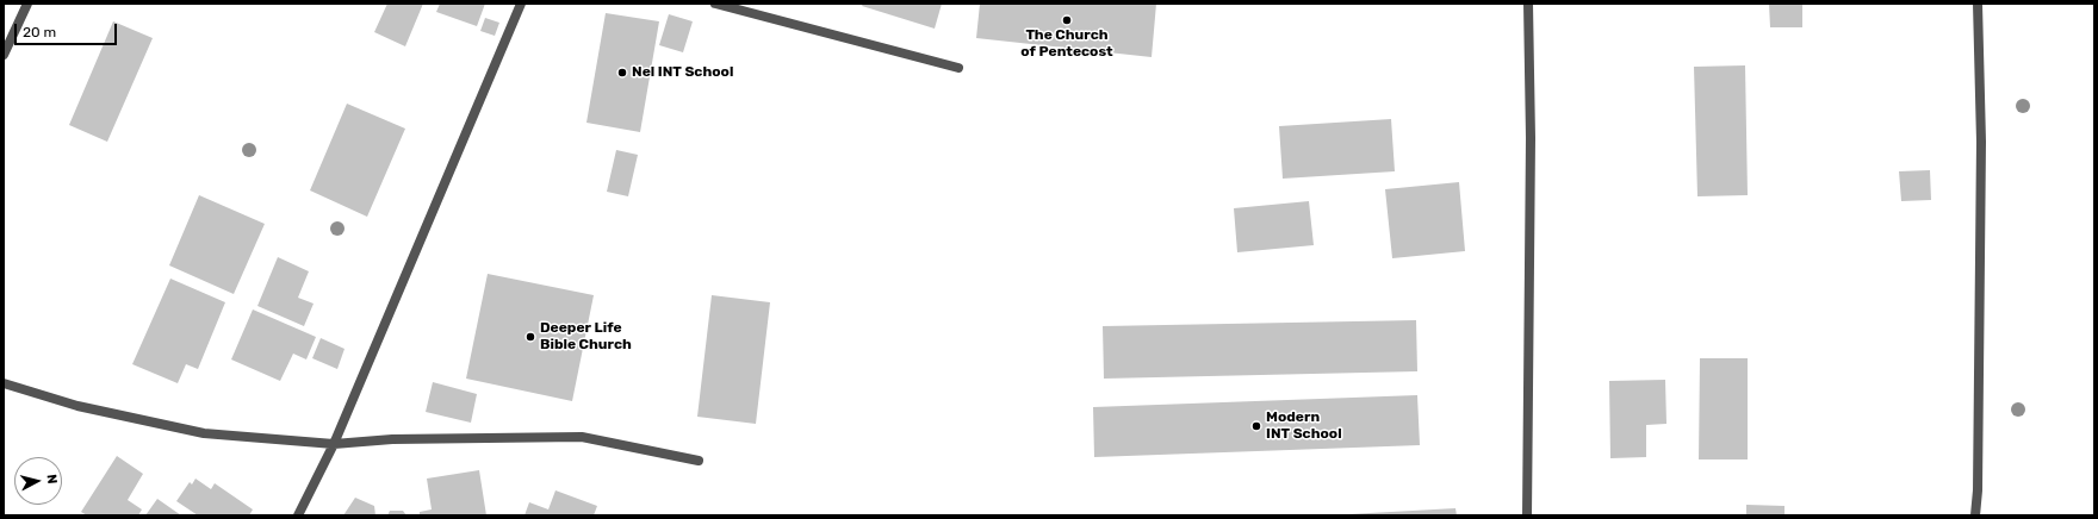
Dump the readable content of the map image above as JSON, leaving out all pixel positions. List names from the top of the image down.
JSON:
{
  "places": [
    "The Church of Pentecost",
    "Nel INT School",
    "Deeper Life Bible Church",
    "Modern INT School"
  ],
  "scale_bar": "20 m",
  "north": "right"
}
